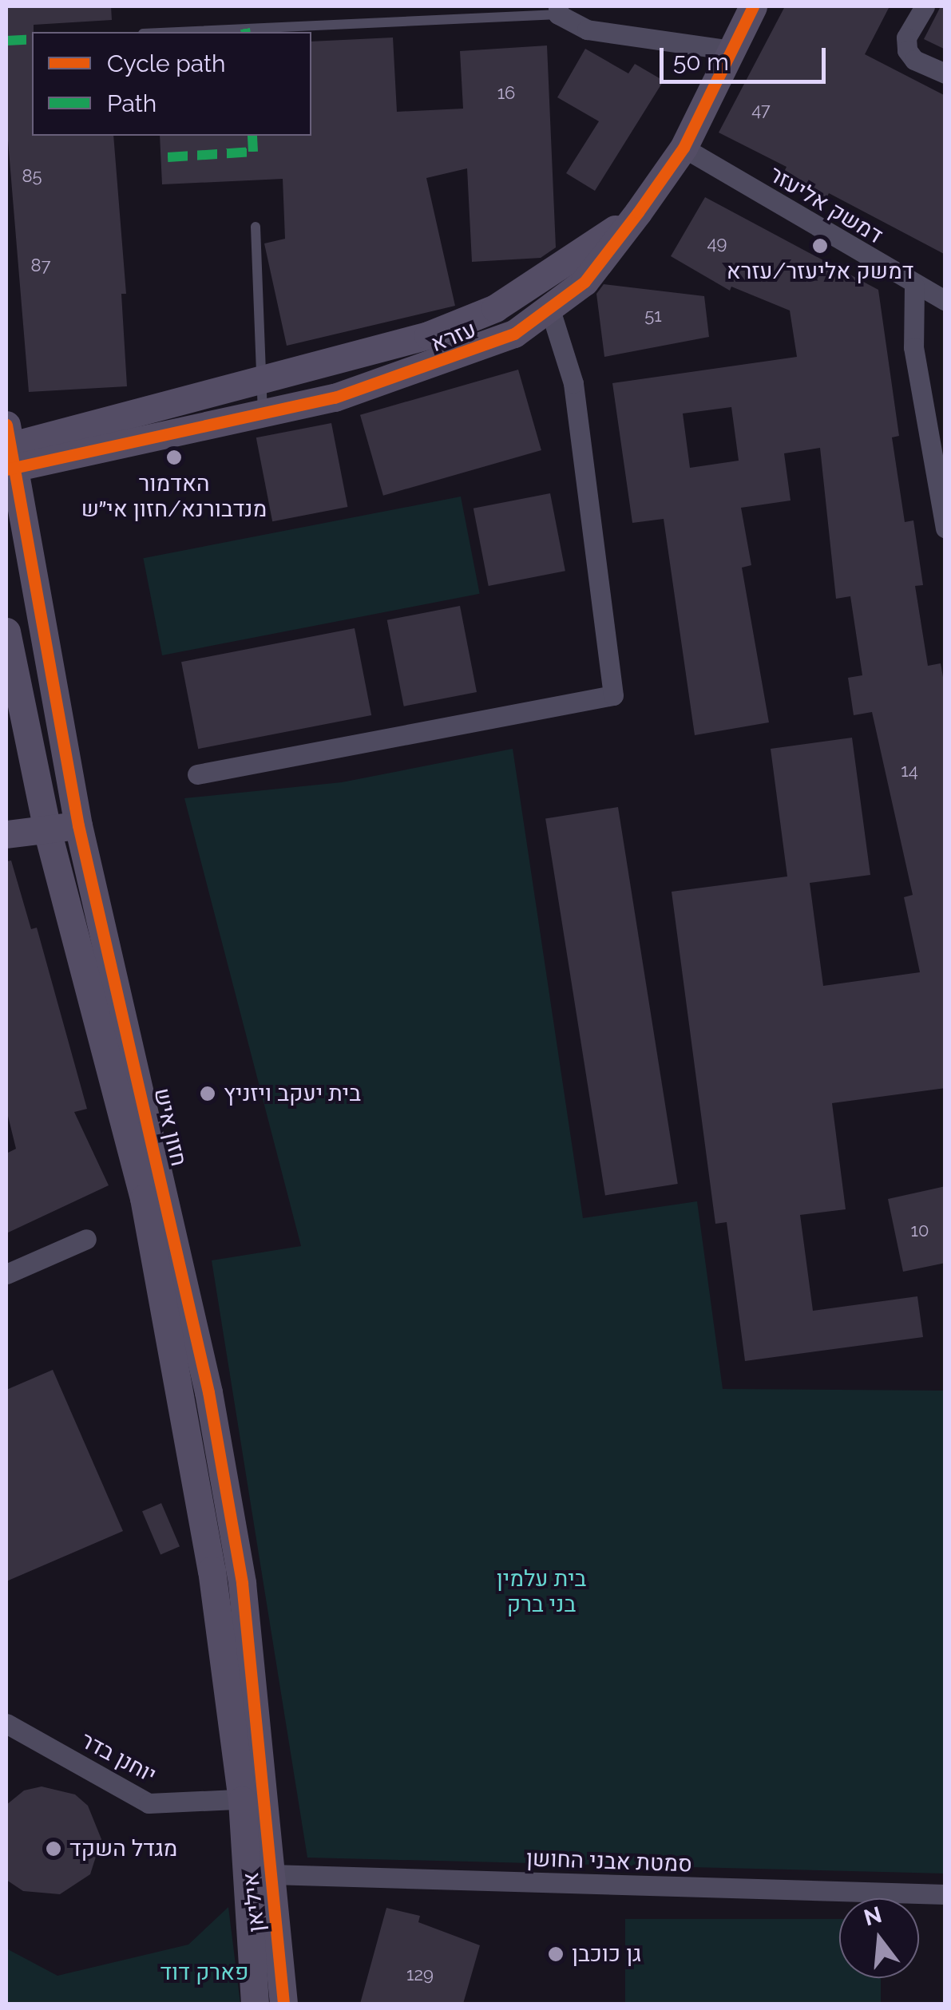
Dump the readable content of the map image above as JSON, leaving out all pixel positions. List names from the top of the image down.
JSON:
{
  "streets": {
    "street": [
      "דמשק אליעזר",
      "עזרא",
      "חזון איש",
      "יוחנן בדר",
      "סמטת אבני החושן",
      "איליאן"
    ]
  },
  "crossings": [
    ["דמשק אליעזר", "עזרא"],
    ["עזרא", "חזון איש"],
    ["חזון איש", "יוחנן בדר"],
    ["חזון איש", "איליאן"],
    ["יוחנן בדר", "איליאן"],
    ["סמטת אבני החושן", "איליאן"]
  ],
  "parks": ["בית עלמין בני ברק", "פארק דוד"],
  "places": [
    "דמשק אליעזר/עזרא",
    "האדמור מנדבורנא/חזון אי״ש",
    "בית יעקב ויזניץ",
    "מגדל השקד",
    "גן כוכבן"
  ],
  "house_numbers": [
    "16",
    "47",
    "85",
    "49",
    "87",
    "51",
    "14",
    "10",
    "129"
  ],
  "legend": ["Cycle path", "Path"],
  "scale_bar": "50 m",
  "north": "top"
}
